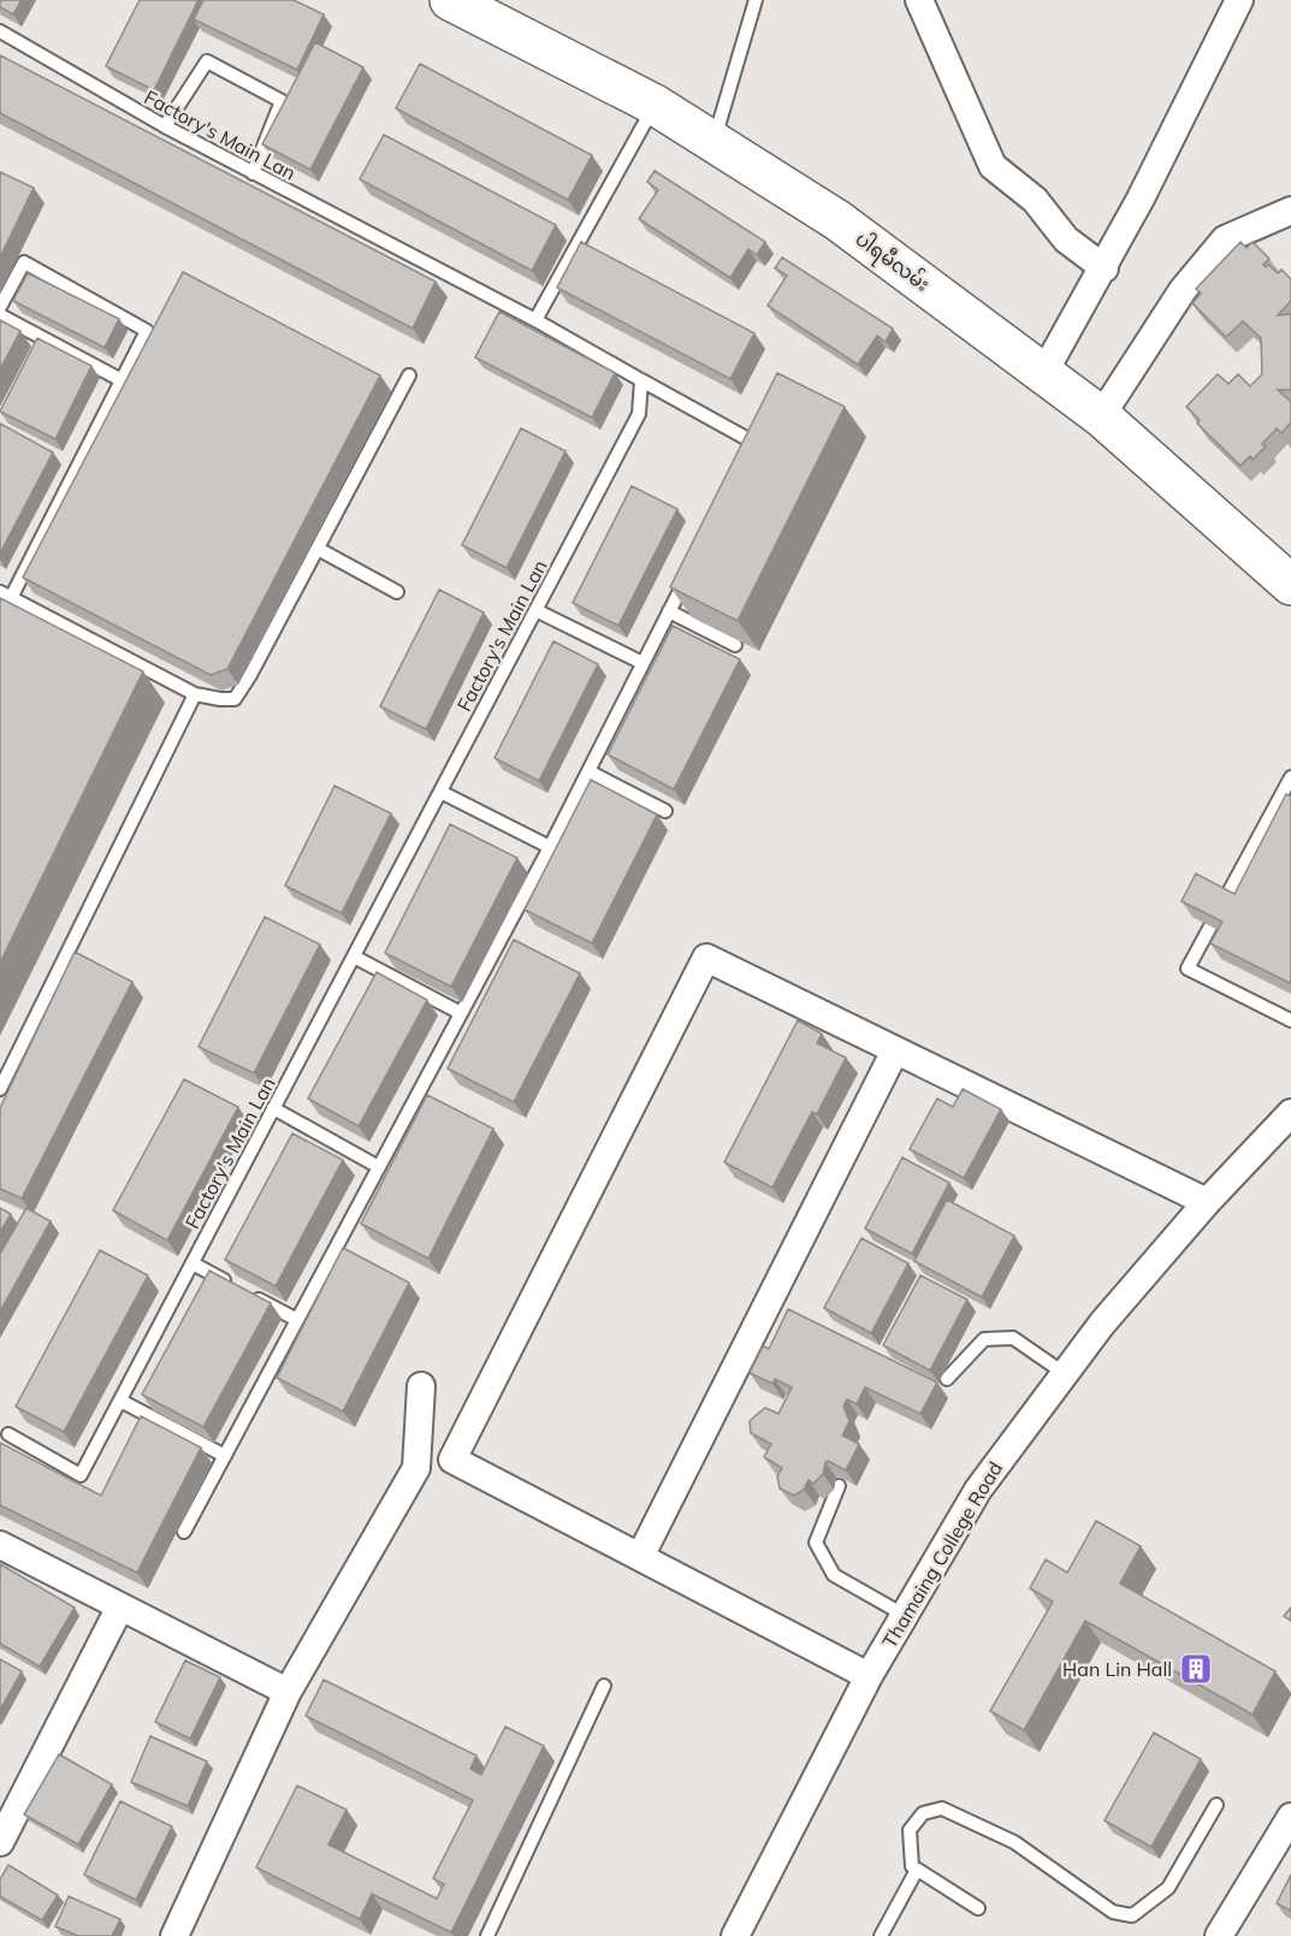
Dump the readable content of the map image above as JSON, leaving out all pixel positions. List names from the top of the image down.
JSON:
{
  "streets": {
    "main road": ["ပါရမီလမ်း"],
    "street": ["Thamaing College Road"],
    "lane": ["Factory's Main Lan"]
  },
  "places": {
    "building": ["Han Lin Hall"]
  }
}
